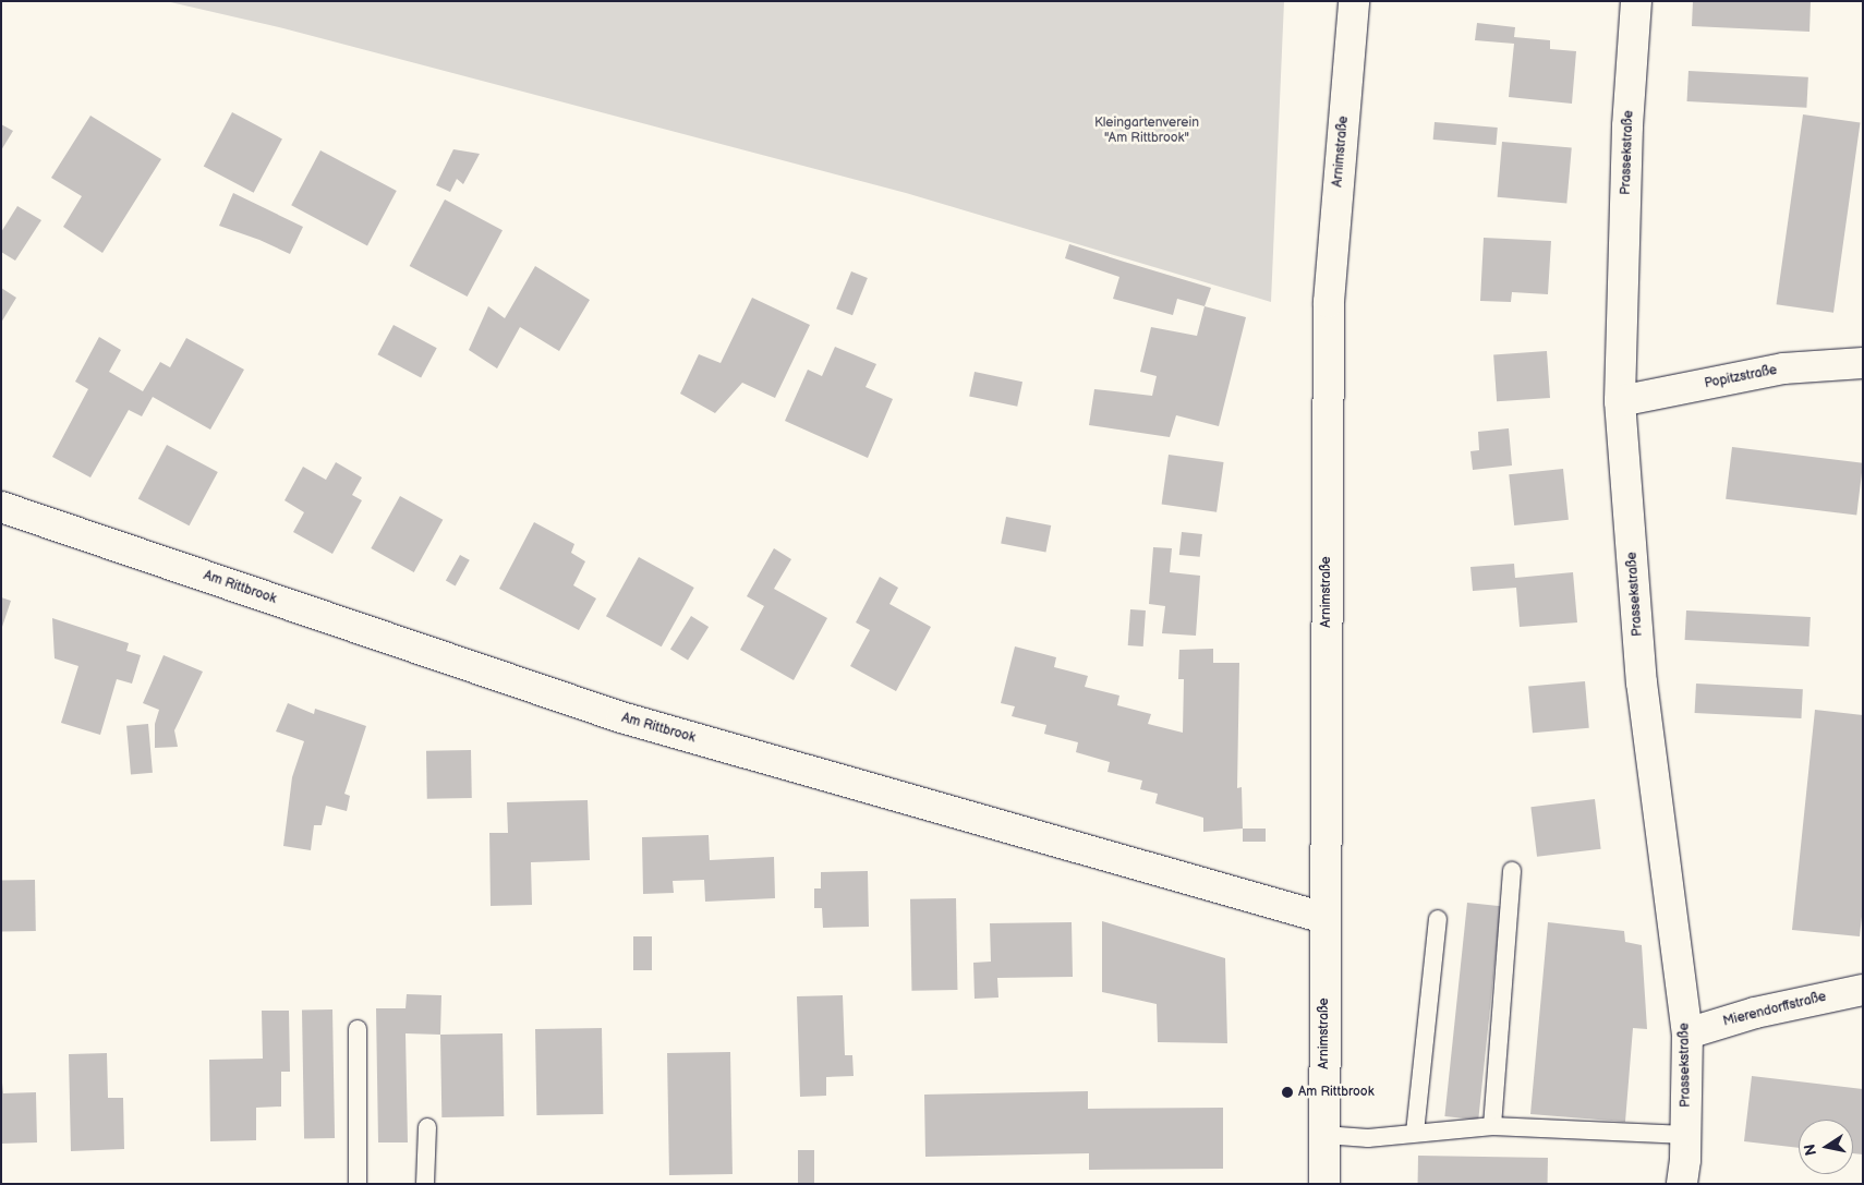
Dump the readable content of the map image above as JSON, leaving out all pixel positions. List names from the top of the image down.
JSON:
{
  "streets": {
    "street": [
      "Arnimstraße",
      "Prassekstraße",
      "Popitzstraße",
      "Am Rittbrook",
      "Mierendorffstraße"
    ]
  },
  "crossings": [
    ["Arnimstraße", "Am Rittbrook"],
    ["Prassekstraße", "Popitzstraße"],
    ["Prassekstraße", "Mierendorffstraße"]
  ],
  "parks": ["Kleingartenverein \"Am Rittbrook\""],
  "places": ["Am Rittbrook"],
  "north": "left"
}
